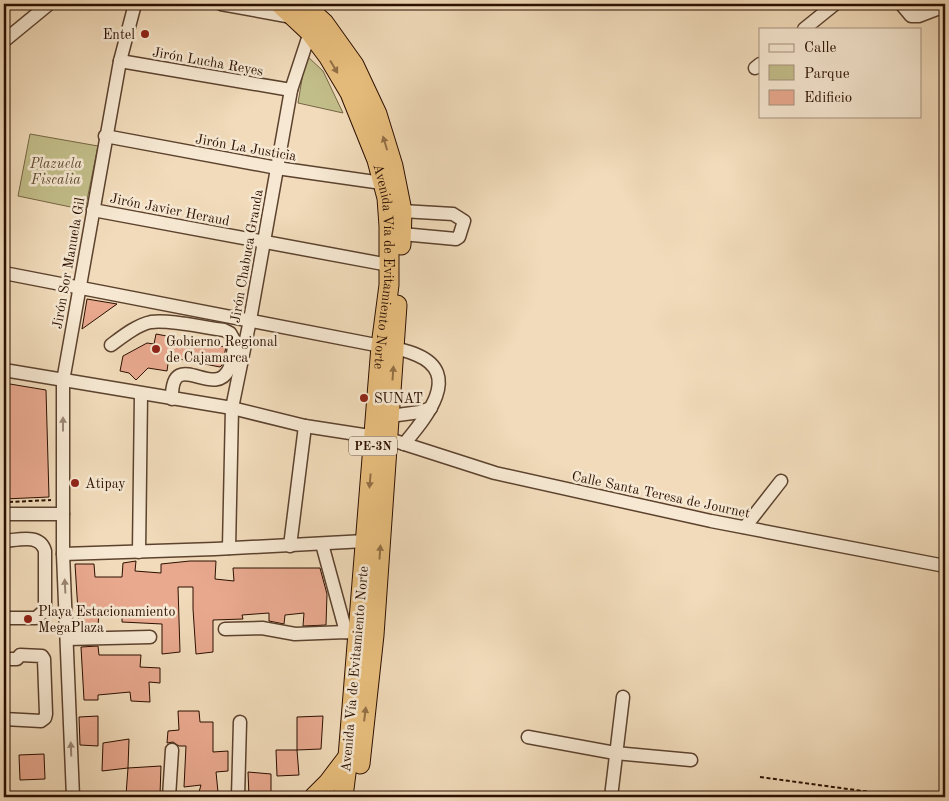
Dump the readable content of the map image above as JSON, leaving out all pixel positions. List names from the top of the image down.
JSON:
{
  "streets": {
    "highway": ["Avenida Vía de Evitamiento Norte", "PE-3N"],
    "street": [
      "Jirón Lucha Reyes",
      "Jirón La Justicia",
      "Jirón Javier Heraud",
      "Jirón Chabuca Granda",
      "Jirón Sor Manuela Gil",
      "Calle Santa Teresa de Journet"
    ]
  },
  "crossings": [
    ["Jirón Lucha Reyes", "Jirón Chabuca Granda"],
    ["Jirón Lucha Reyes", "Jirón Sor Manuela Gil"],
    ["Jirón La Justicia", "Jirón Chabuca Granda"],
    ["Jirón La Justicia", "Jirón Sor Manuela Gil"],
    ["Jirón La Justicia", "Avenida Vía de Evitamiento Norte"],
    ["Jirón Javier Heraud", "Jirón Chabuca Granda"],
    ["Jirón Javier Heraud", "Jirón Sor Manuela Gil"],
    ["Jirón Javier Heraud", "Avenida Vía de Evitamiento Norte"],
    ["Jirón Chabuca Granda", "Avenida Vía de Evitamiento Norte"],
    ["Jirón Chabuca Granda", "Calle Santa Teresa de Journet"],
    ["Jirón Sor Manuela Gil", "Calle Santa Teresa de Journet"],
    ["Avenida Vía de Evitamiento Norte", "Calle Santa Teresa de Journet"]
  ],
  "parks": ["Plazuela Fiscalia"],
  "places": [
    "Entel",
    "Gobierno Regional de Cajamarca",
    "SUNAT",
    "Atipay",
    "Playa Estacionamiento MegaPlaza"
  ],
  "legend": ["Calle", "Parque", "Edificio"]
}
